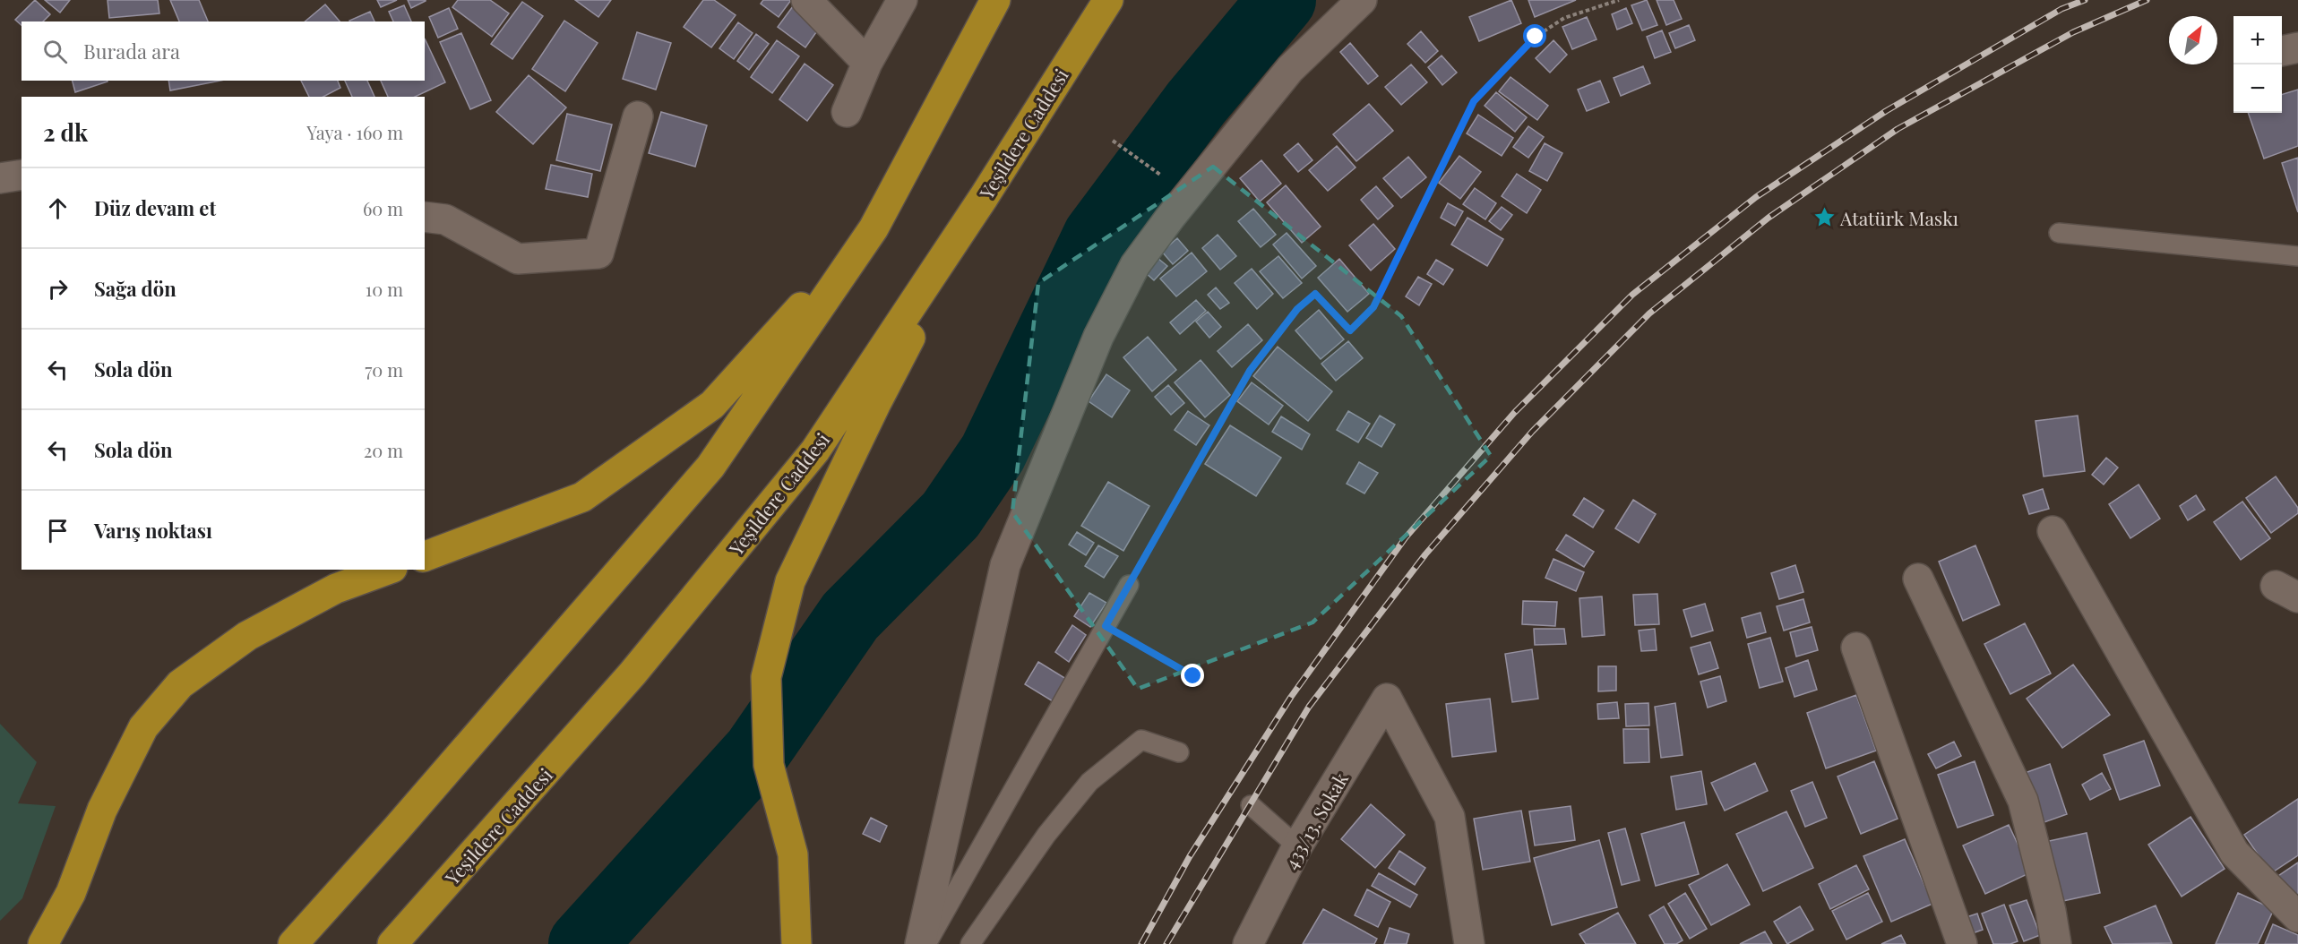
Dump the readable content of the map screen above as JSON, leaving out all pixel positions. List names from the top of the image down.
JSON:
{
  "streets": {
    "highway": ["Yeşildere Caddesi"],
    "street": ["433/13. Sokak"]
  },
  "places": {
    "place": ["Atatürk Maskı"]
  },
  "north": "top right",
  "page": {
    "map_buttons": ["+", "−"],
    "search": "Burada ara",
    "heading": ["2 dk", "Yaya · 160 m"],
    "list": [
      ["Düz devam et", "60 m"],
      ["Sağa dön", "10 m"],
      ["Sola dön", "70 m"],
      ["Sola dön", "20 m"],
      "Varış noktası"
    ]
  }
}
